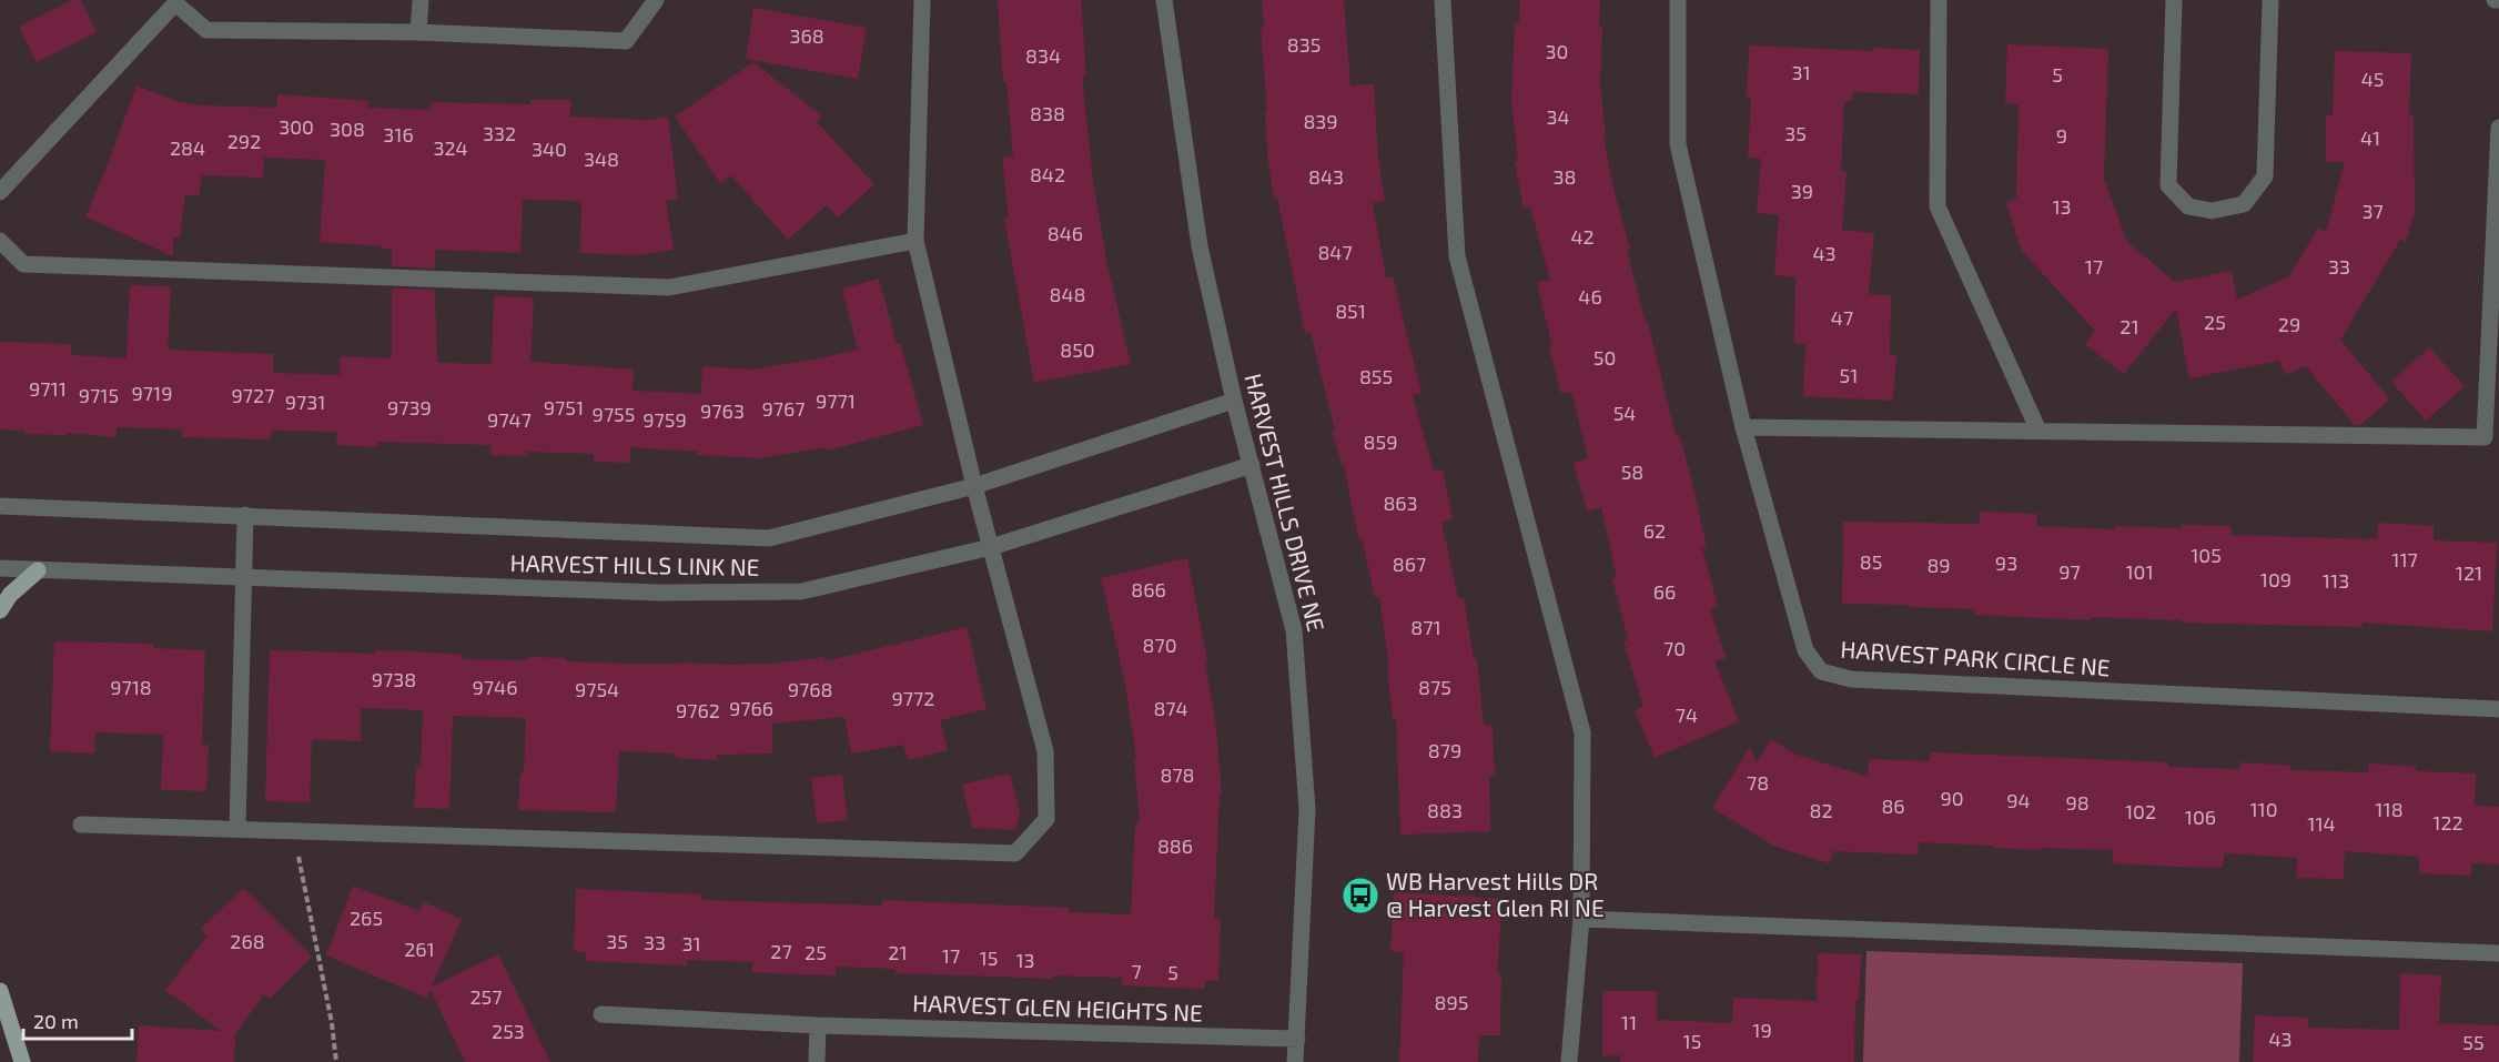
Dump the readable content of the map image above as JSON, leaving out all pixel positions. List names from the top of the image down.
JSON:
{
  "streets": {
    "street": [
      "HARVEST HILLS DRIVE NE",
      "HARVEST HILLS LINK NE",
      "HARVEST PARK CIRCLE NE",
      "HARVEST GLEN HEIGHTS NE"
    ]
  },
  "crossings": [
    ["HARVEST HILLS DRIVE NE", "HARVEST HILLS LINK NE"],
    ["HARVEST HILLS DRIVE NE", "HARVEST GLEN HEIGHTS NE"]
  ],
  "places": {
    "bus stop": ["WB Harvest Hills DR @ Harvest Glen RI NE"]
  },
  "house_numbers": [
    "368",
    "835",
    "30",
    "834",
    "31",
    "5",
    "45",
    "838",
    "34",
    "839",
    "300",
    "308",
    "332",
    "35",
    "316",
    "9",
    "41",
    "292",
    "284",
    "324",
    "340",
    "348",
    "842",
    "843",
    "38",
    "39",
    "13",
    "37",
    "846",
    "42",
    "847",
    "43",
    "17",
    "33",
    "848",
    "46",
    "851",
    "47",
    "25",
    "29",
    "21",
    "850",
    "50",
    "51",
    "855",
    "9711",
    "9719",
    "9715",
    "9727",
    "9771",
    "9731",
    "9739",
    "9751",
    "9767",
    "9763",
    "54",
    "9755",
    "9747",
    "9759",
    "859",
    "58",
    "863",
    "62",
    "105",
    "117",
    "85",
    "93",
    "867",
    "89",
    "97",
    "101",
    "121",
    "109",
    "113",
    "866",
    "66",
    "871",
    "870",
    "70",
    "9738",
    "9718",
    "9746",
    "875",
    "9754",
    "9768",
    "9772",
    "9766",
    "874",
    "9762",
    "74",
    "879",
    "878",
    "78",
    "90",
    "94",
    "98",
    "86",
    "110",
    "118",
    "883",
    "82",
    "102",
    "106",
    "122",
    "114",
    "886",
    "265",
    "268",
    "35",
    "33",
    "31",
    "261",
    "27",
    "25",
    "21",
    "17",
    "15",
    "13",
    "7",
    "5",
    "257",
    "895",
    "11",
    "19",
    "253",
    "43",
    "15",
    "55"
  ],
  "scale_bar": "20 m"
}
